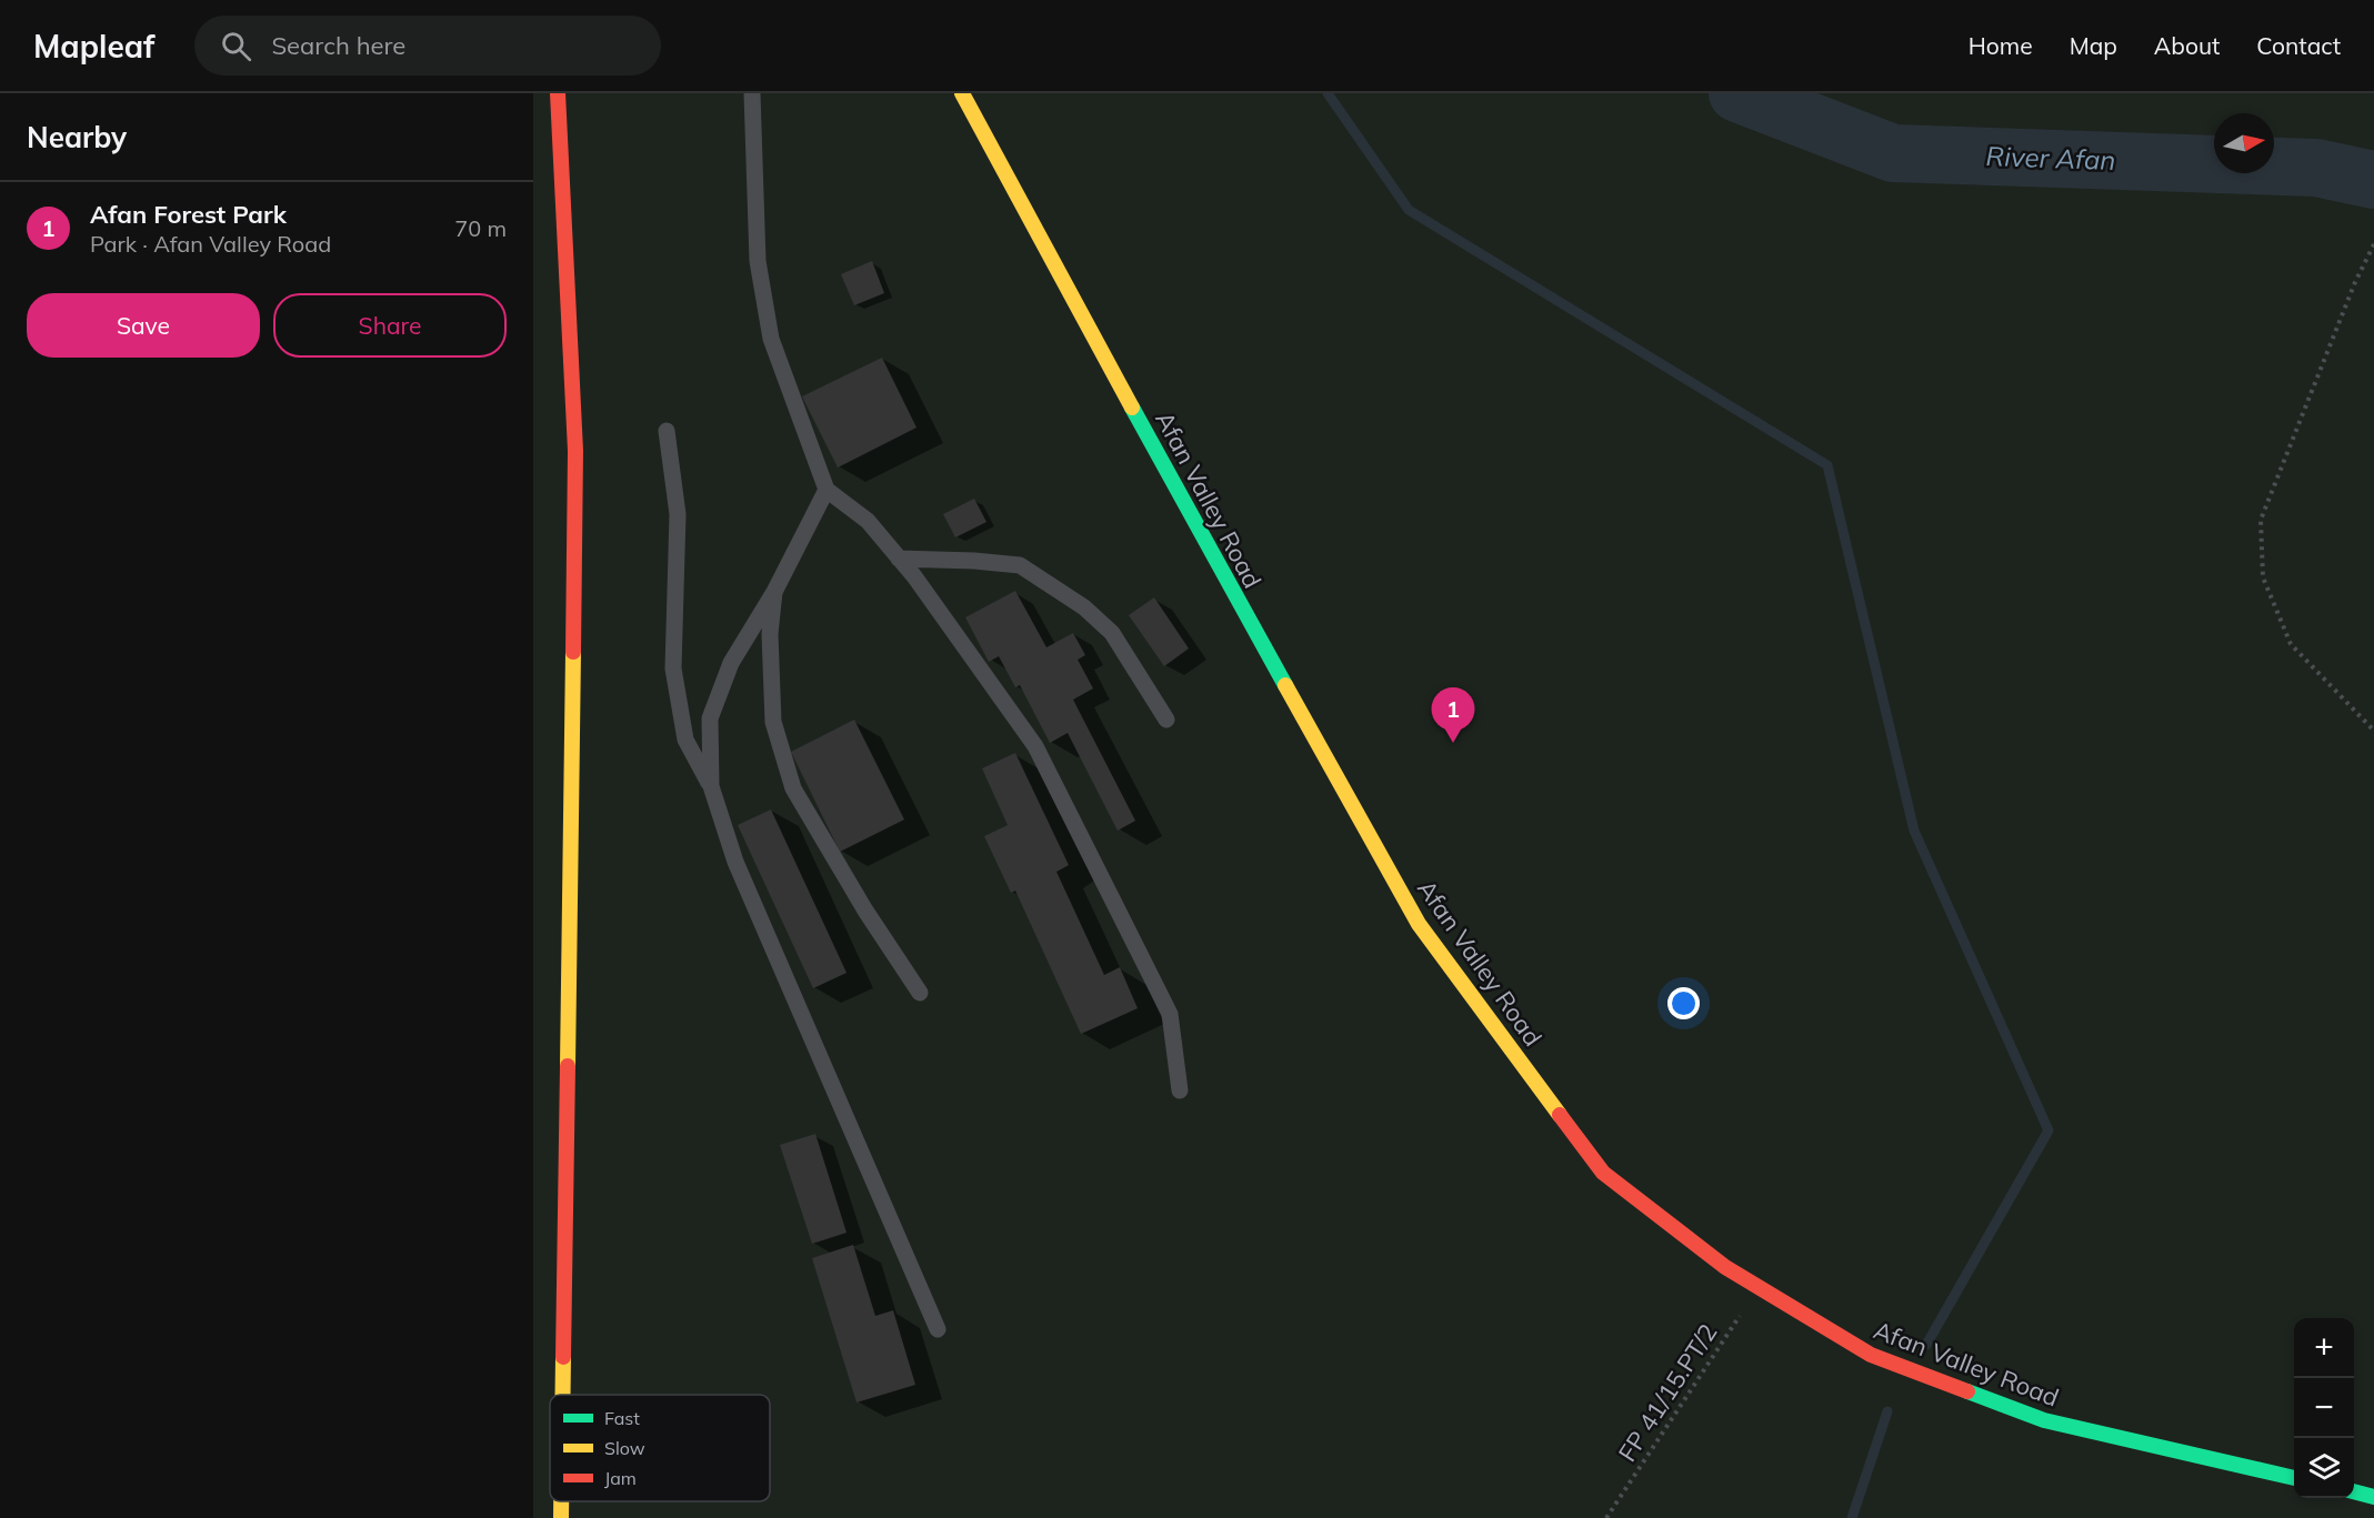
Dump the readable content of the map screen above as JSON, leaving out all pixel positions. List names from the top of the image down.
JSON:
{
  "streets": {
    "main road": ["Afan Valley Road"],
    "path": ["FP 41/15.PT/2"]
  },
  "crossings": [
    ["Afan Valley Road", "FP 41/15.PT/2"]
  ],
  "water": ["River Afan"],
  "legend": ["Fast", "Slow", "Jam"],
  "north": "right",
  "page": {
    "header": "Mapleaf",
    "search": "Search here",
    "nav": [
      "Home",
      "Map",
      "About",
      "Contact"
    ],
    "heading": "Nearby",
    "list": [
      {
        "mark": "1",
        "name": "Afan Forest Park",
        "note": "Park · Afan Valley Road",
        "value": "70 m"
      }
    ],
    "buttons": ["Save", "Share"],
    "pins": "1",
    "map_buttons": ["+", "−"]
  }
}
